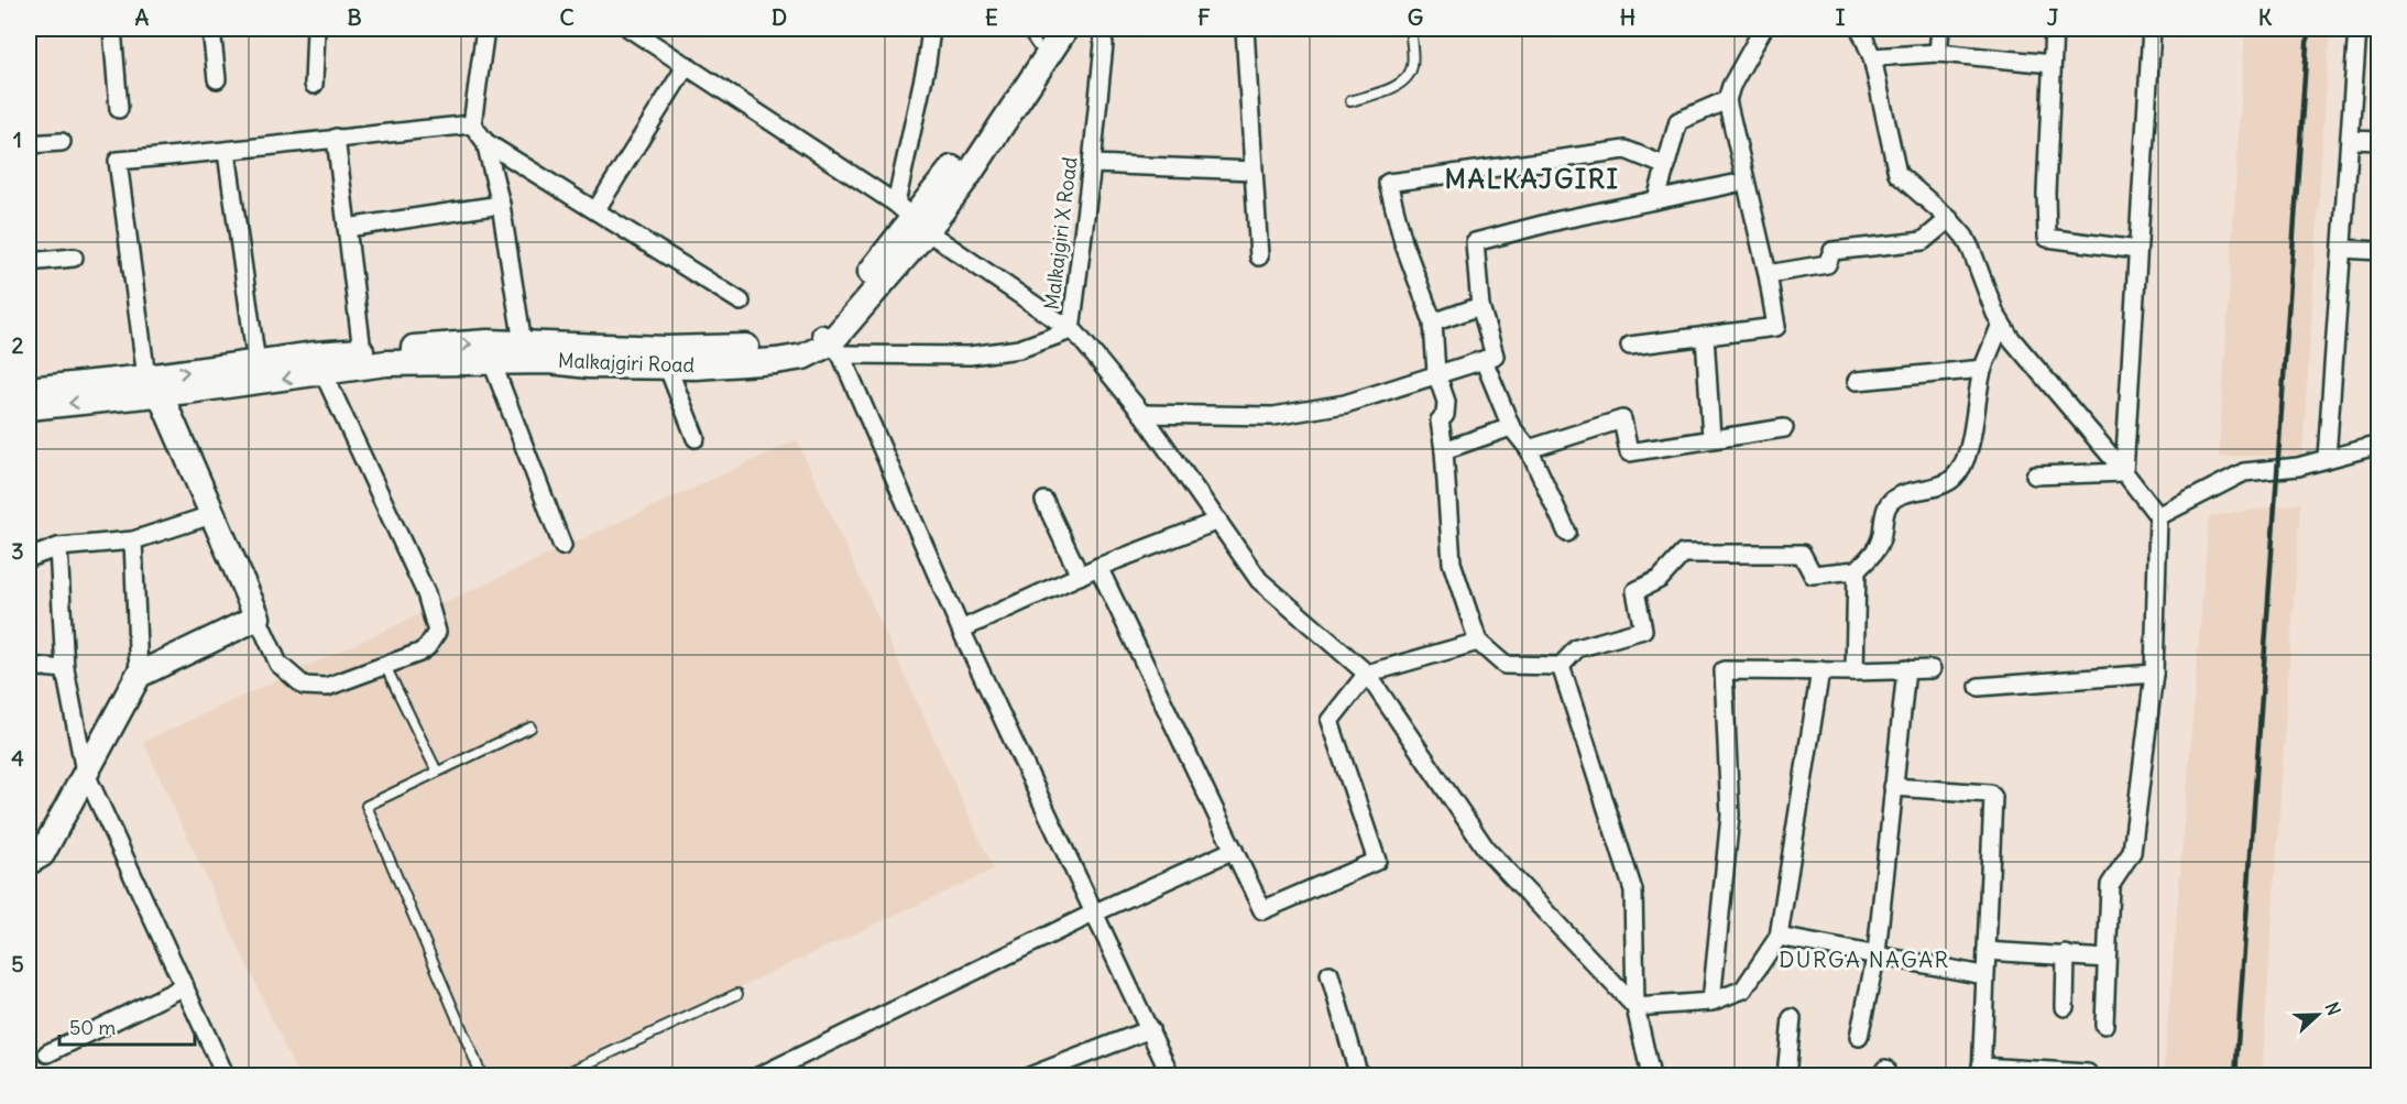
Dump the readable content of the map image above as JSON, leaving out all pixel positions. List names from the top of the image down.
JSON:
{
  "streets": {
    "main road": ["Malkajgiri Road"],
    "street": ["Malkajgiri X Road"]
  },
  "crossings": [
    ["Malkajgiri X Road", "Malkajgiri Road"]
  ],
  "districts": ["MALKAJGIRI", "DURGA NAGAR"],
  "scale_bar": "50 m",
  "north": "right",
  "grid": {
    "columns": [
      "A",
      "B",
      "C",
      "D",
      "E",
      "F",
      "G",
      "H",
      "I",
      "J",
      "K"
    ],
    "rows": [
      "1",
      "2",
      "3",
      "4",
      "5"
    ]
  }
}
